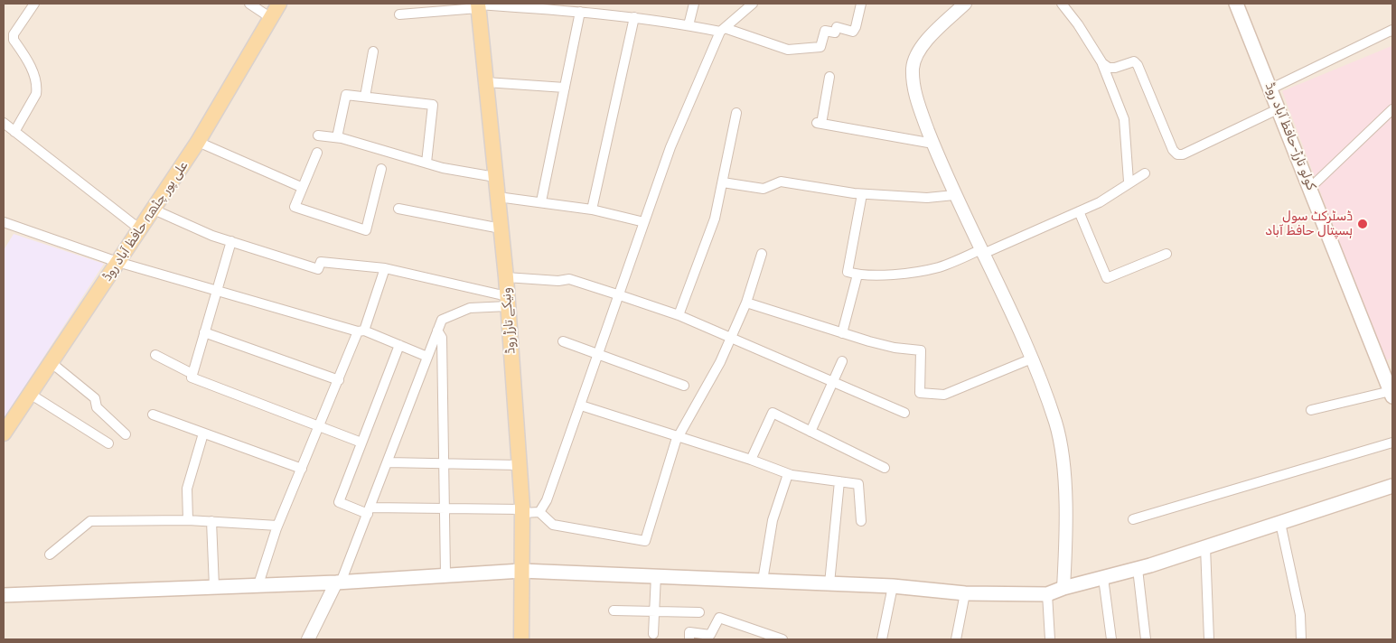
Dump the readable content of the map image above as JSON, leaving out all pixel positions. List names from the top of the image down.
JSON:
{
  "streets": {
    "main road": ["کولو تارڑ-حافظ آباد روڈ", "علی پور چٹھہ حافظ آباد روڈ", "ونیکے تارڑ روڈ"]
  },
  "places": ["ڈسٹرکٹ سول ہسپتال حافظ آباد"]
}
